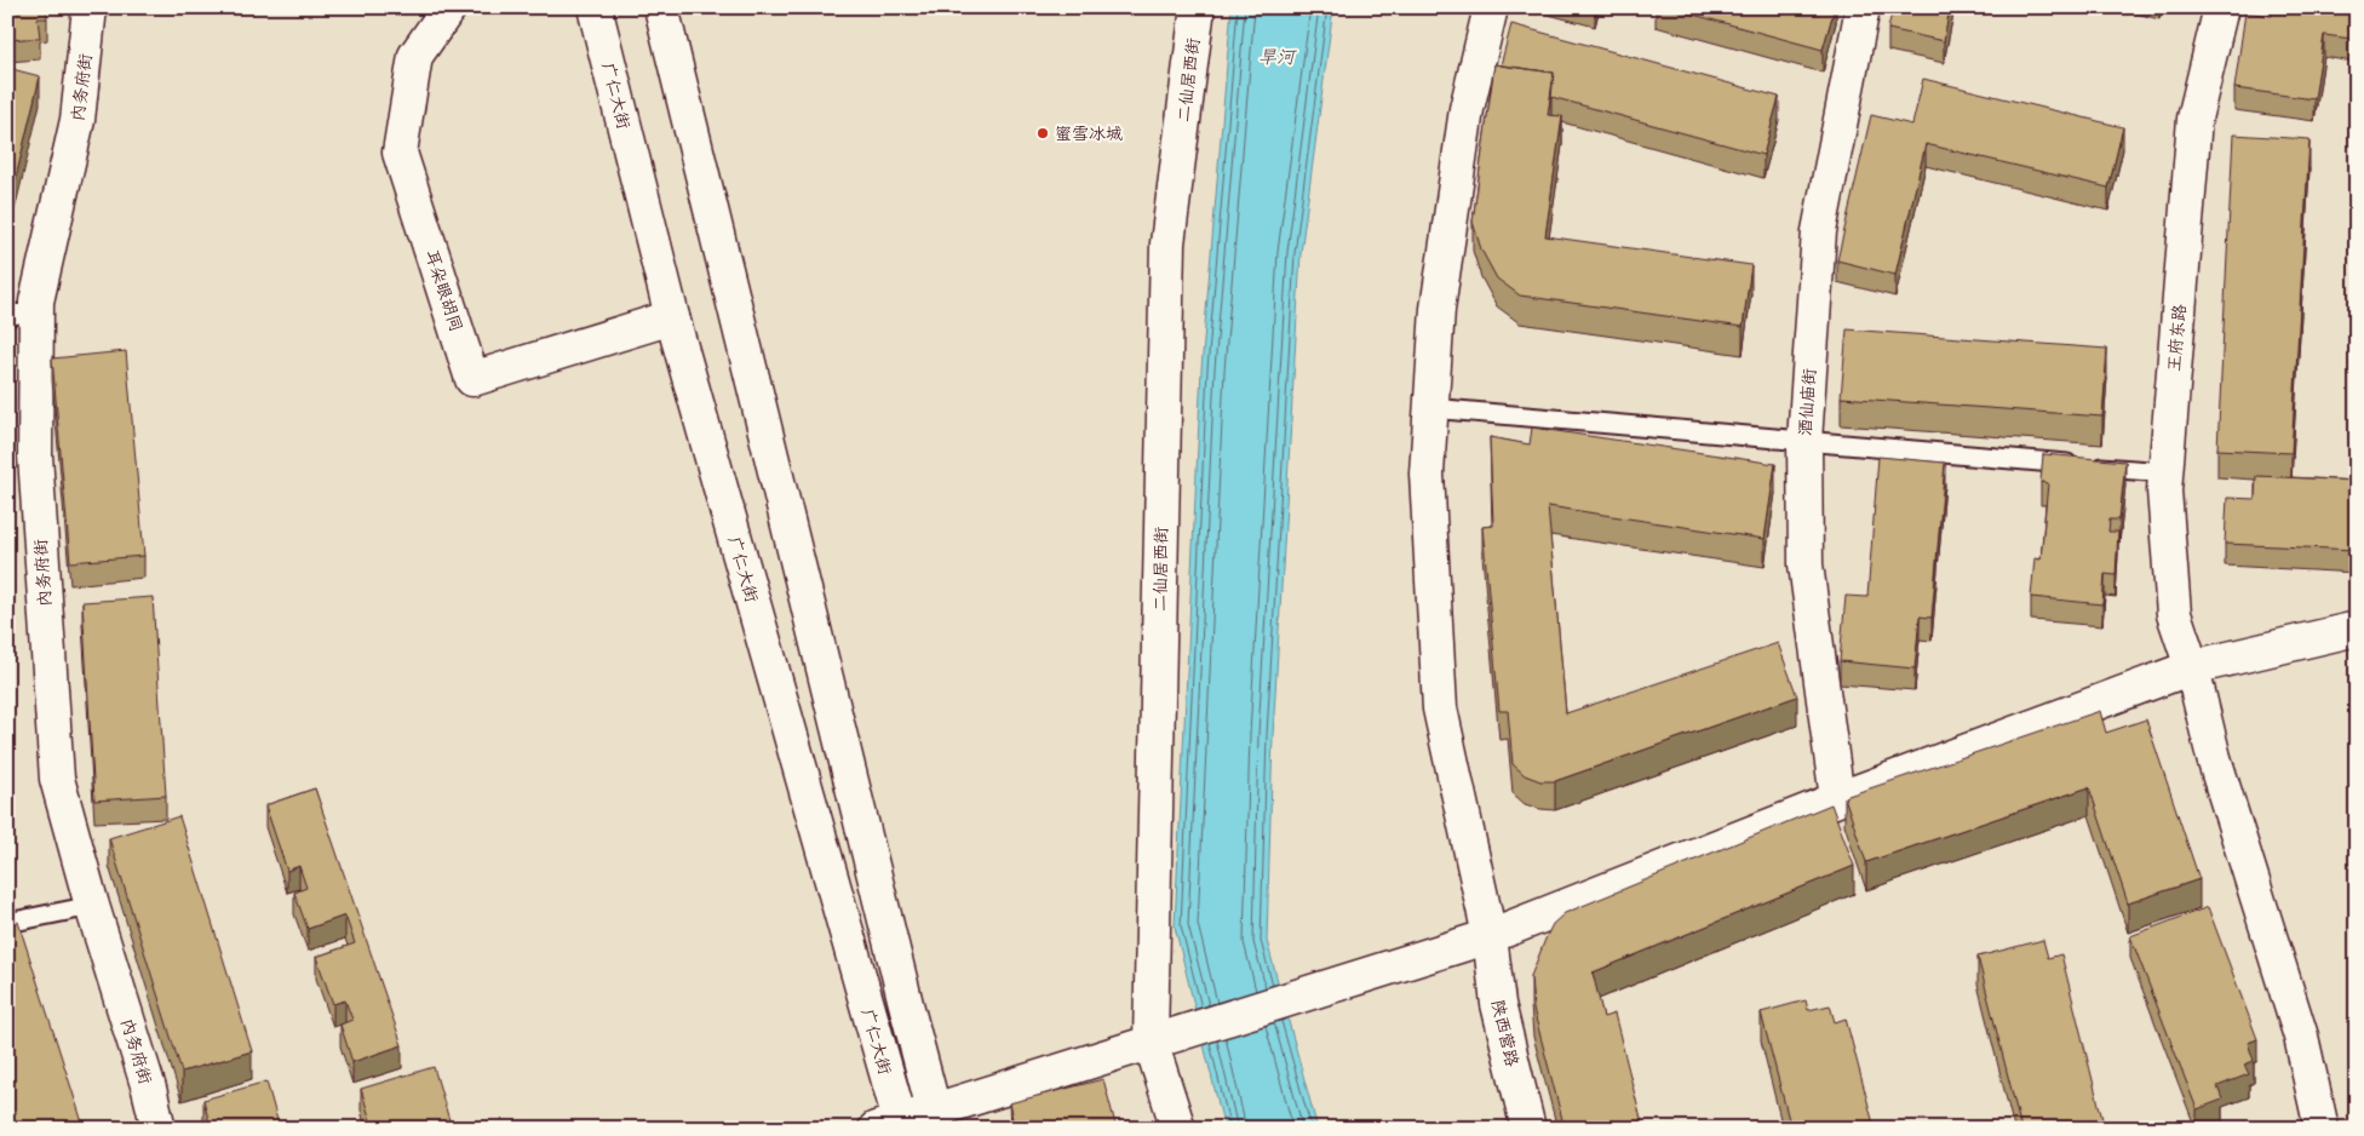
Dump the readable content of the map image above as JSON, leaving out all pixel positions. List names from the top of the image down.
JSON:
{
  "streets": {
    "street": [
      "二仙居西街",
      "内务府街",
      "广仁大街",
      "耳朵眼胡同",
      "王府东路",
      "酒仙庙街",
      "陕西营路"
    ]
  },
  "crossings": [
    ["广仁大街", "耳朵眼胡同"]
  ],
  "water": ["旱河"],
  "places": ["蜜雪冰城"]
}
